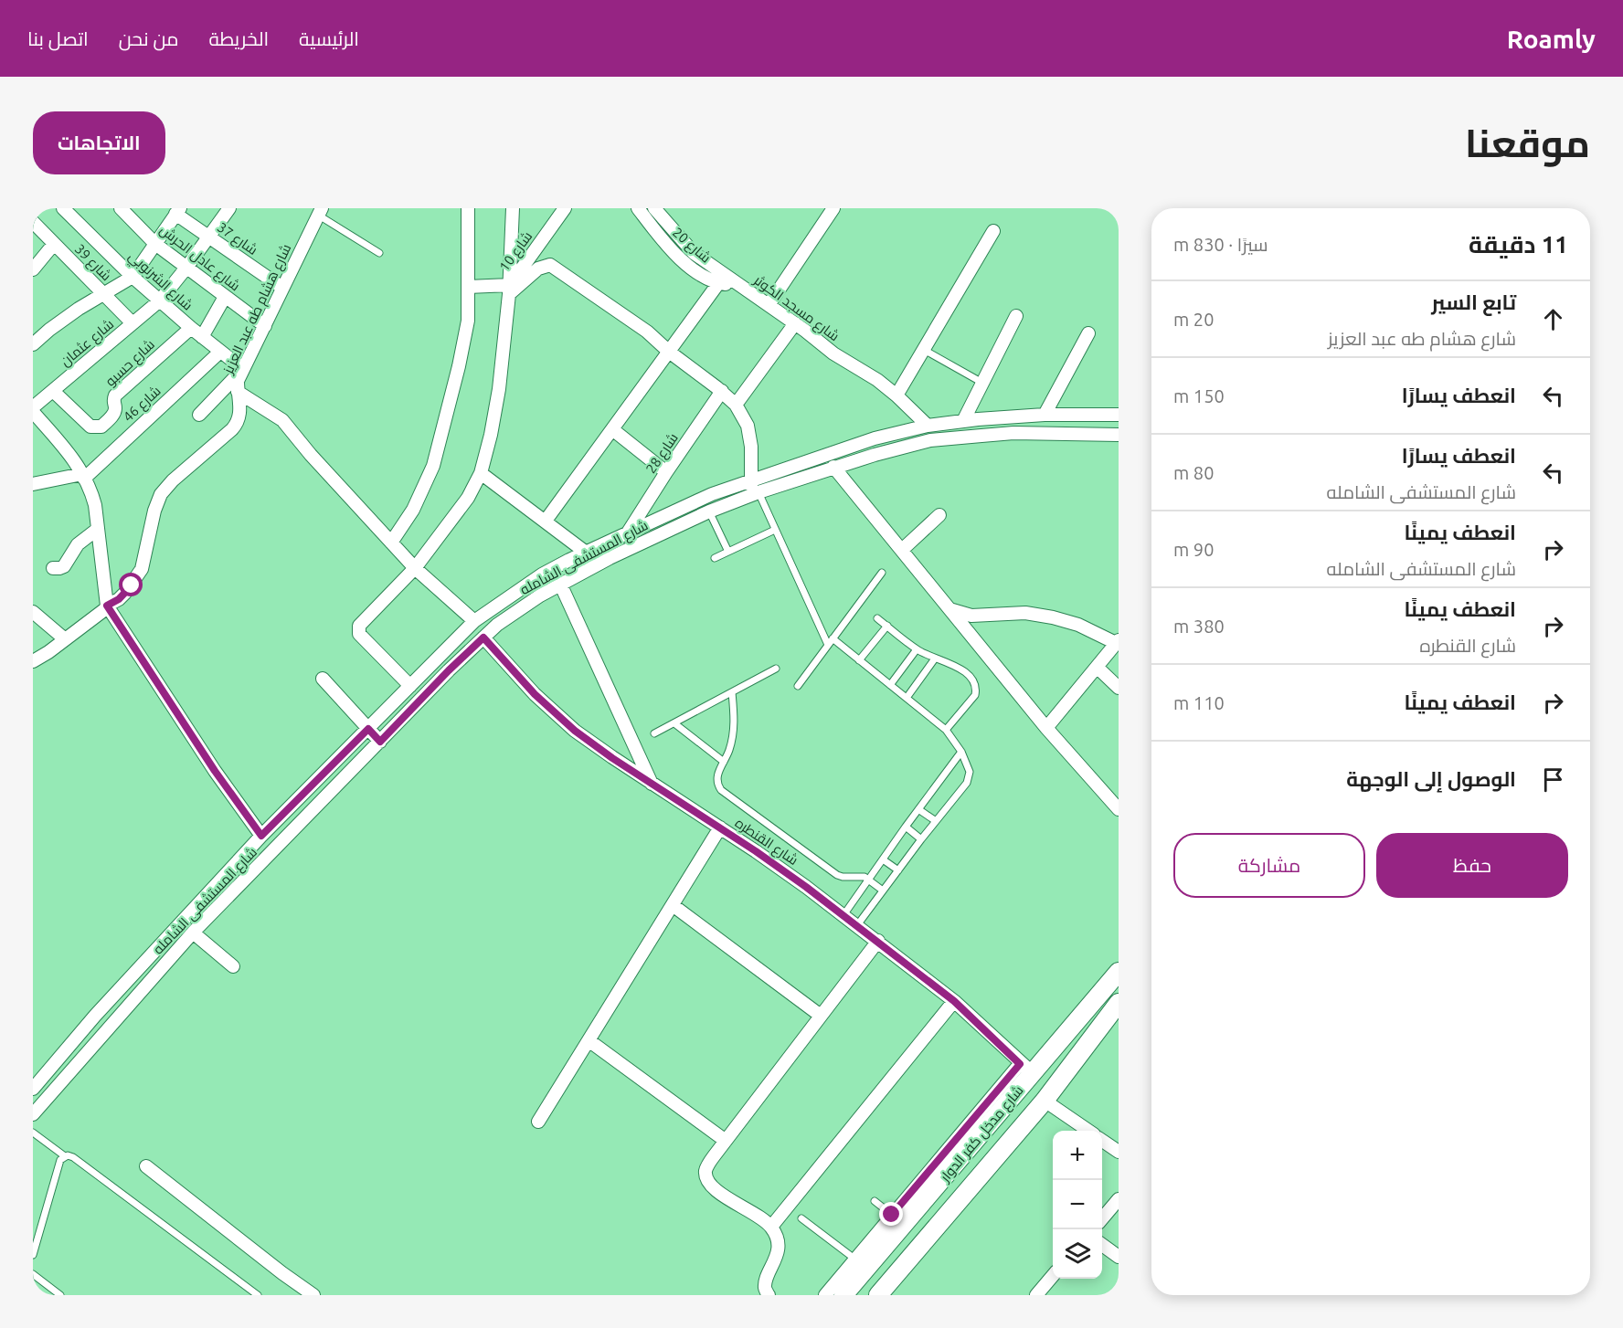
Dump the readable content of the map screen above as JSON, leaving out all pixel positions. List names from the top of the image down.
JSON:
{
  "streets": {
    "main road": ["شارع مدخل كفر الدوار"],
    "street": [
      "شارع 37",
      "شارع 20",
      "شارع 10",
      "شارع عادل الحرش",
      "شارع 39",
      "شارع الشرنوبي",
      "شارع مسجد الكوثر",
      "شارع هشام طه عبد العزيز",
      "شارع عثمان",
      "شارع حسبو",
      "شارع 46",
      "شارع 28",
      "شارع المستشفى الشامله",
      "شارع القنطره"
    ]
  },
  "crossings": [
    ["شارع 37", "شارع هشام طه عبد العزيز"],
    ["شارع 37", "شارع عثمان"],
    ["شارع 20", "شارع مسجد الكوثر"],
    ["شارع عادل الحرش", "شارع هشام طه عبد العزيز"],
    ["شارع عادل الحرش", "شارع عثمان"],
    ["شارع 39", "شارع عثمان"],
    ["شارع الشرنوبي", "شارع هشام طه عبد العزيز"],
    ["شارع الشرنوبي", "شارع عثمان"],
    ["شارع الشرنوبي", "شارع حسبو"],
    ["شارع الشرنوبي", "شارع 46"],
    ["شارع مسجد الكوثر", "شارع المستشفى الشامله"],
    ["شارع عثمان", "شارع حسبو"],
    ["شارع 28", "شارع المستشفى الشامله"],
    ["شارع المستشفى الشامله", "شارع القنطره"],
    ["شارع القنطره", "شارع مدخل كفر الدوار"]
  ],
  "page": {
    "header": "Roamly",
    "nav": [
      "الرئيسية",
      "الخريطة",
      "من نحن",
      "اتصل بنا"
    ],
    "title": "موقعنا",
    "buttons": [
      "الاتجاهات",
      ["حفظ", "مشاركة"]
    ],
    "heading": ["11 دقيقة", "سيرًا · 830 m"],
    "list": [
      ["تابع السير", "شارع هشام طه عبد العزيز", "20 m"],
      ["انعطف يسارًا", "150 m"],
      ["انعطف يسارًا", "شارع المستشفى الشامله", "80 m"],
      ["انعطف يمينًا", "شارع المستشفى الشامله", "90 m"],
      ["انعطف يمينًا", "شارع القنطره", "380 m"],
      ["انعطف يمينًا", "110 m"],
      "الوصول إلى الوجهة"
    ],
    "map_buttons": ["+", "−"]
  }
}
